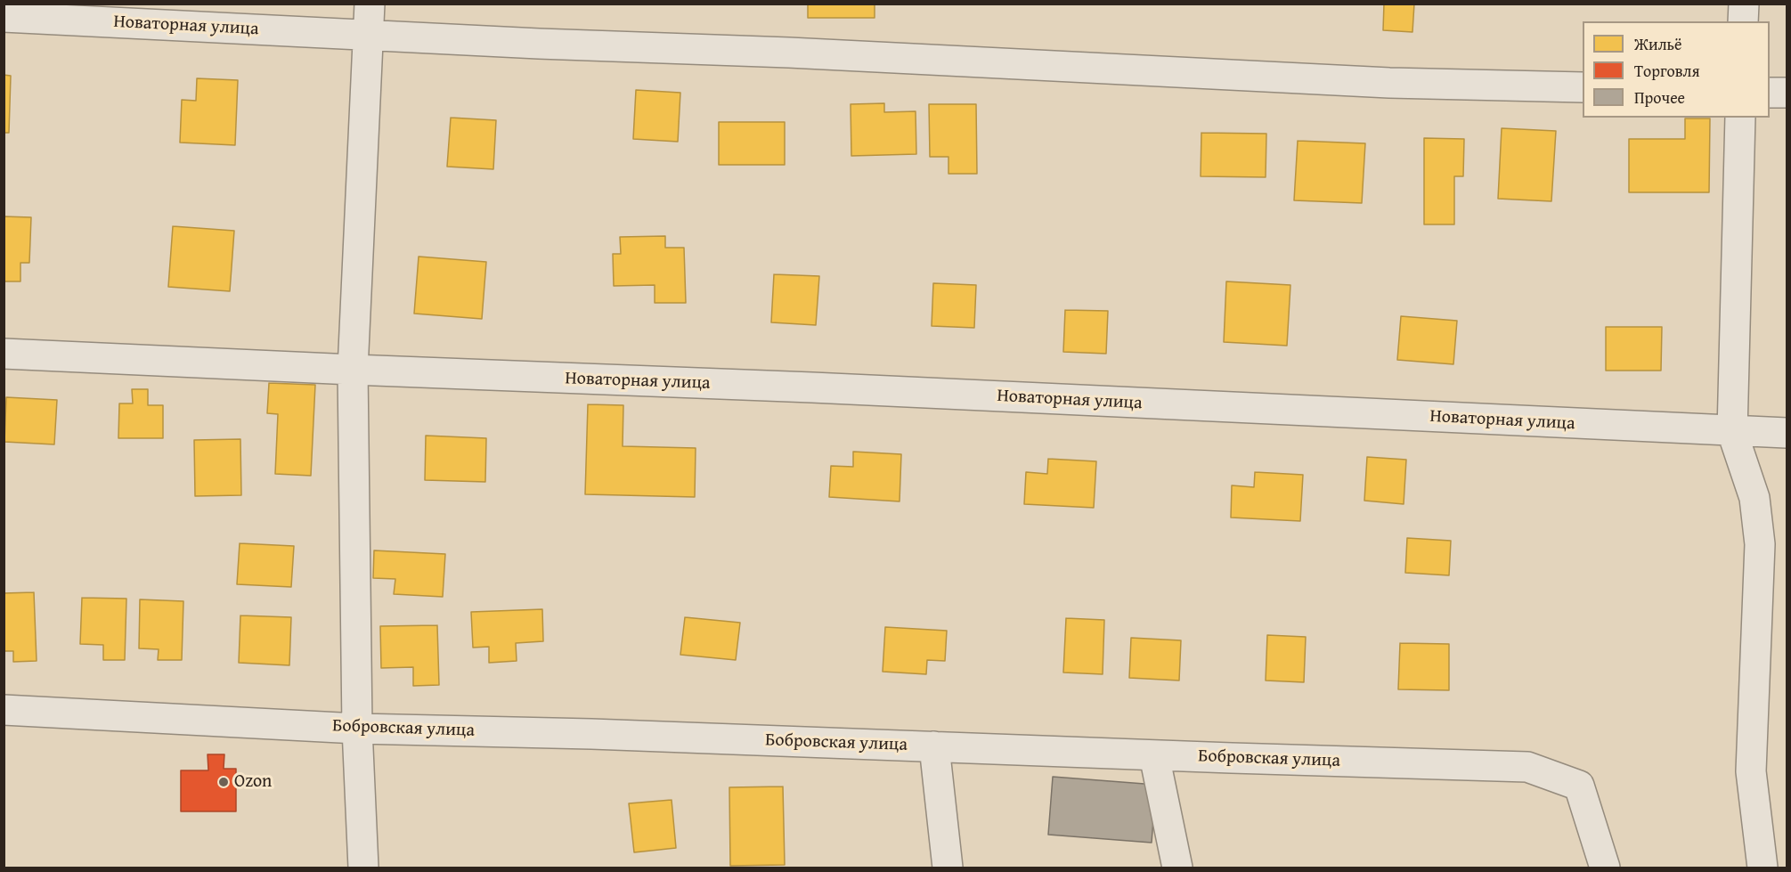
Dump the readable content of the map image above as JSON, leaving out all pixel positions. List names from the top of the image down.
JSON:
{
  "streets": {
    "street": ["Новаторная улица", "Бобровская улица"]
  },
  "places": ["Ozon"],
  "legend": ["Жильё", "Торговля", "Прочее"]
}
